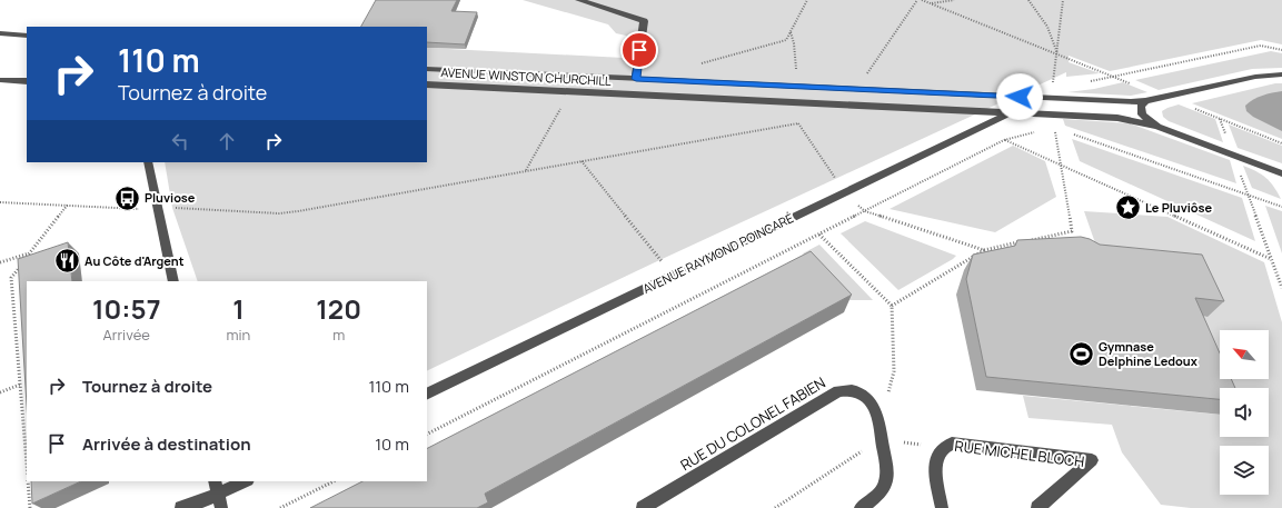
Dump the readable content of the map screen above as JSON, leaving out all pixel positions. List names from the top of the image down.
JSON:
{
  "streets": {
    "street": [
      "AVENUE WINSTON CHURCHILL",
      "AVENUE RAYMOND POINCARÉ",
      "RUE DU COLONEL FABIEN",
      "RUE MICHEL BLOCH"
    ]
  },
  "crossings": [
    ["AVENUE WINSTON CHURCHILL", "AVENUE RAYMOND POINCARÉ"]
  ],
  "places": {
    "bus stop": ["Pluviose"],
    "place": ["Le Pluviôse"],
    "restaurant": ["Au Côte d'Argent"],
    "sports": ["Gymnase Delphine Ledoux"]
  },
  "north": "top left",
  "page": {
    "turn": ["110 m", "Tournez à droite"],
    "eta": [
      "10:57",
      "Arrivée",
      "1",
      "min",
      "120",
      "m"
    ],
    "list": [
      {
        "name": "Tournez à droite",
        "value": "110 m"
      },
      {
        "name": "Arrivée à destination",
        "value": "10 m"
      }
    ]
  }
}
